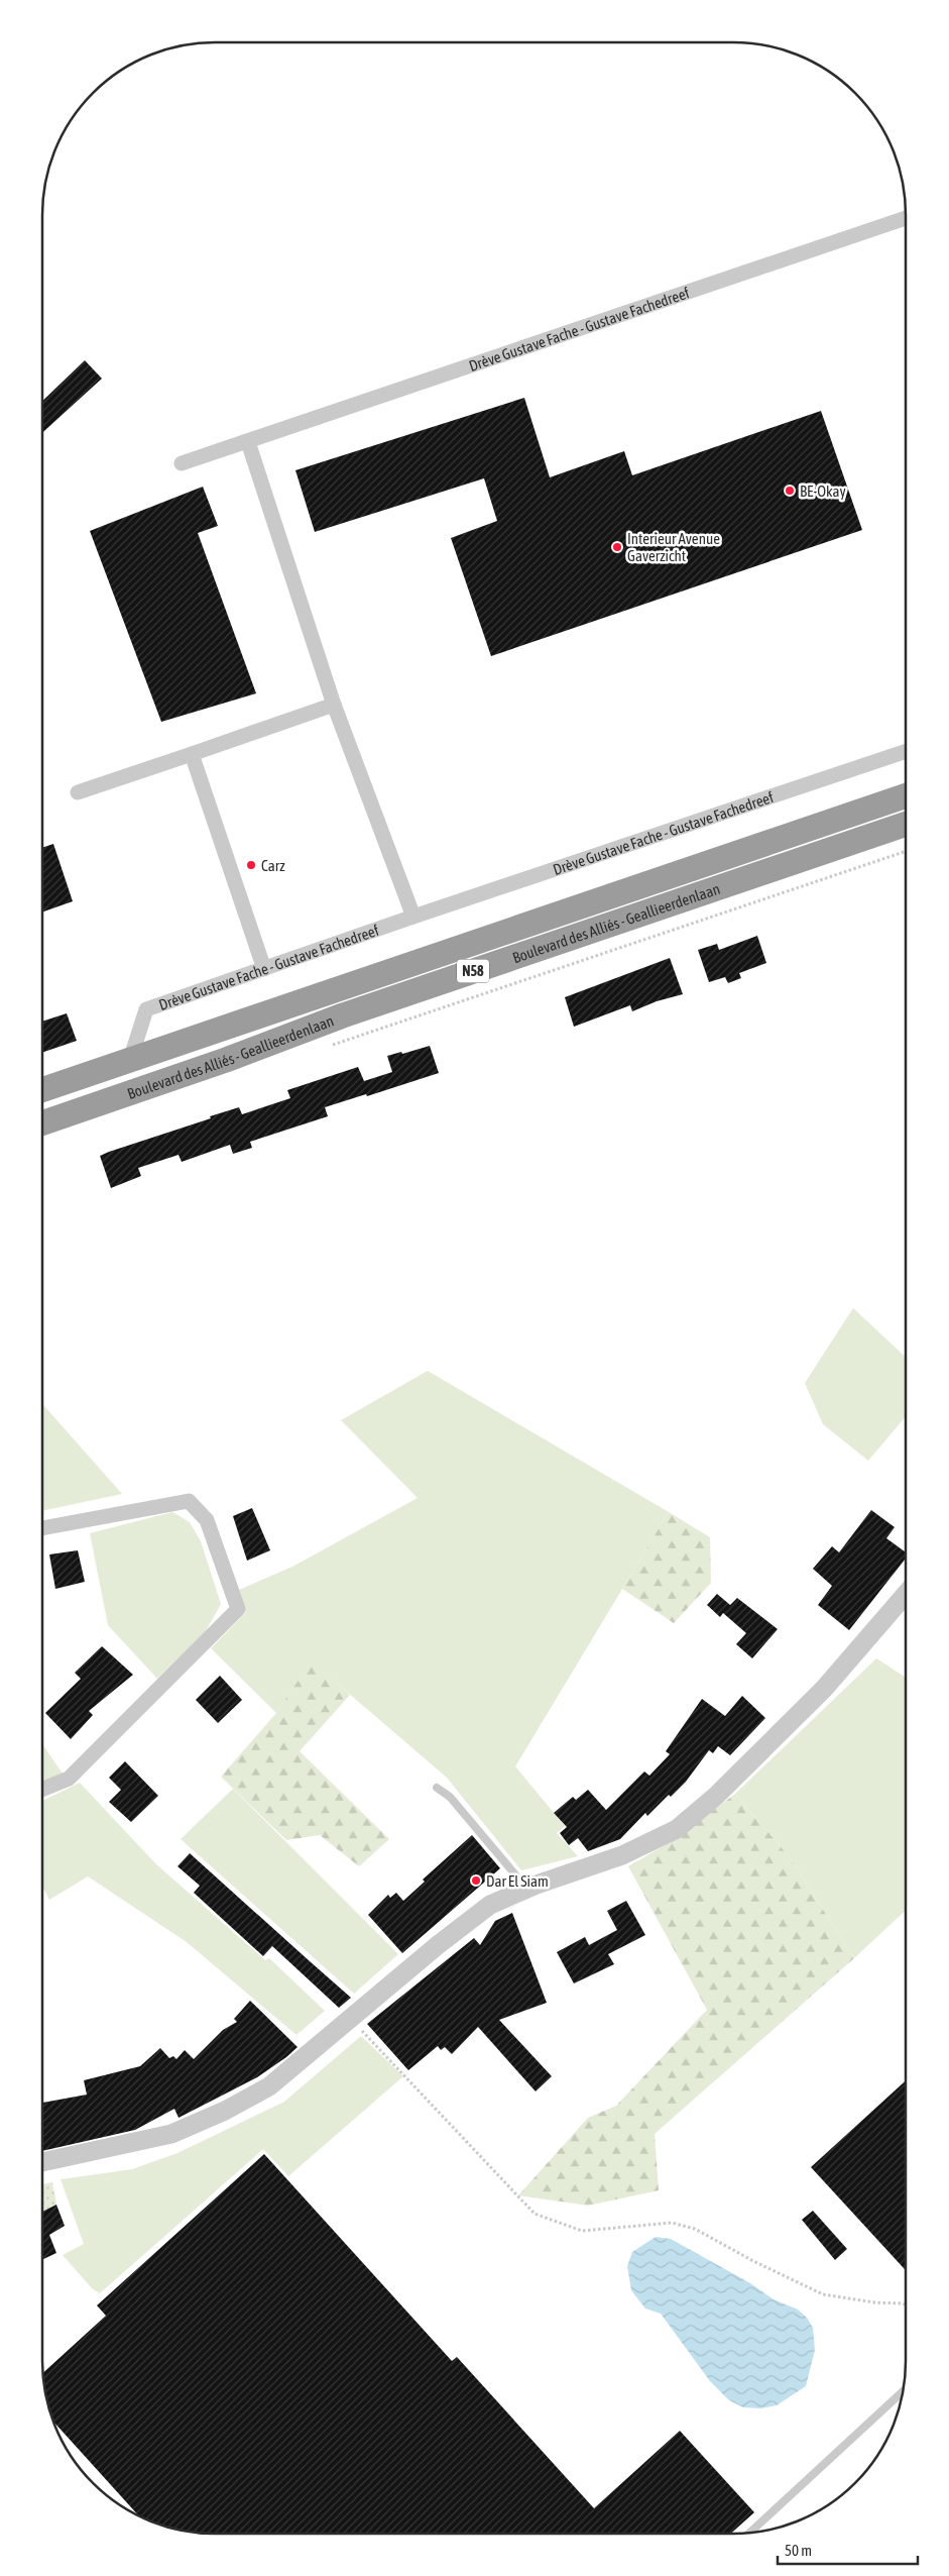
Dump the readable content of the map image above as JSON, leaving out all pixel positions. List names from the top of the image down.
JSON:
{
  "streets": {
    "highway": ["Boulevard des Alliés - Geallieerdenlaan", "N58"],
    "street": ["Drève Gustave Fache - Gustave Fachedreef"]
  },
  "crossings": [
    ["Drève Gustave Fache - Gustave Fachedreef", "Boulevard des Alliés - Geallieerdenlaan"]
  ],
  "places": [
    "BE-Okay",
    "Interieur Avenue Gaverzicht",
    "Carz",
    "Dar El Siam"
  ],
  "scale_bar": "50 m"
}
